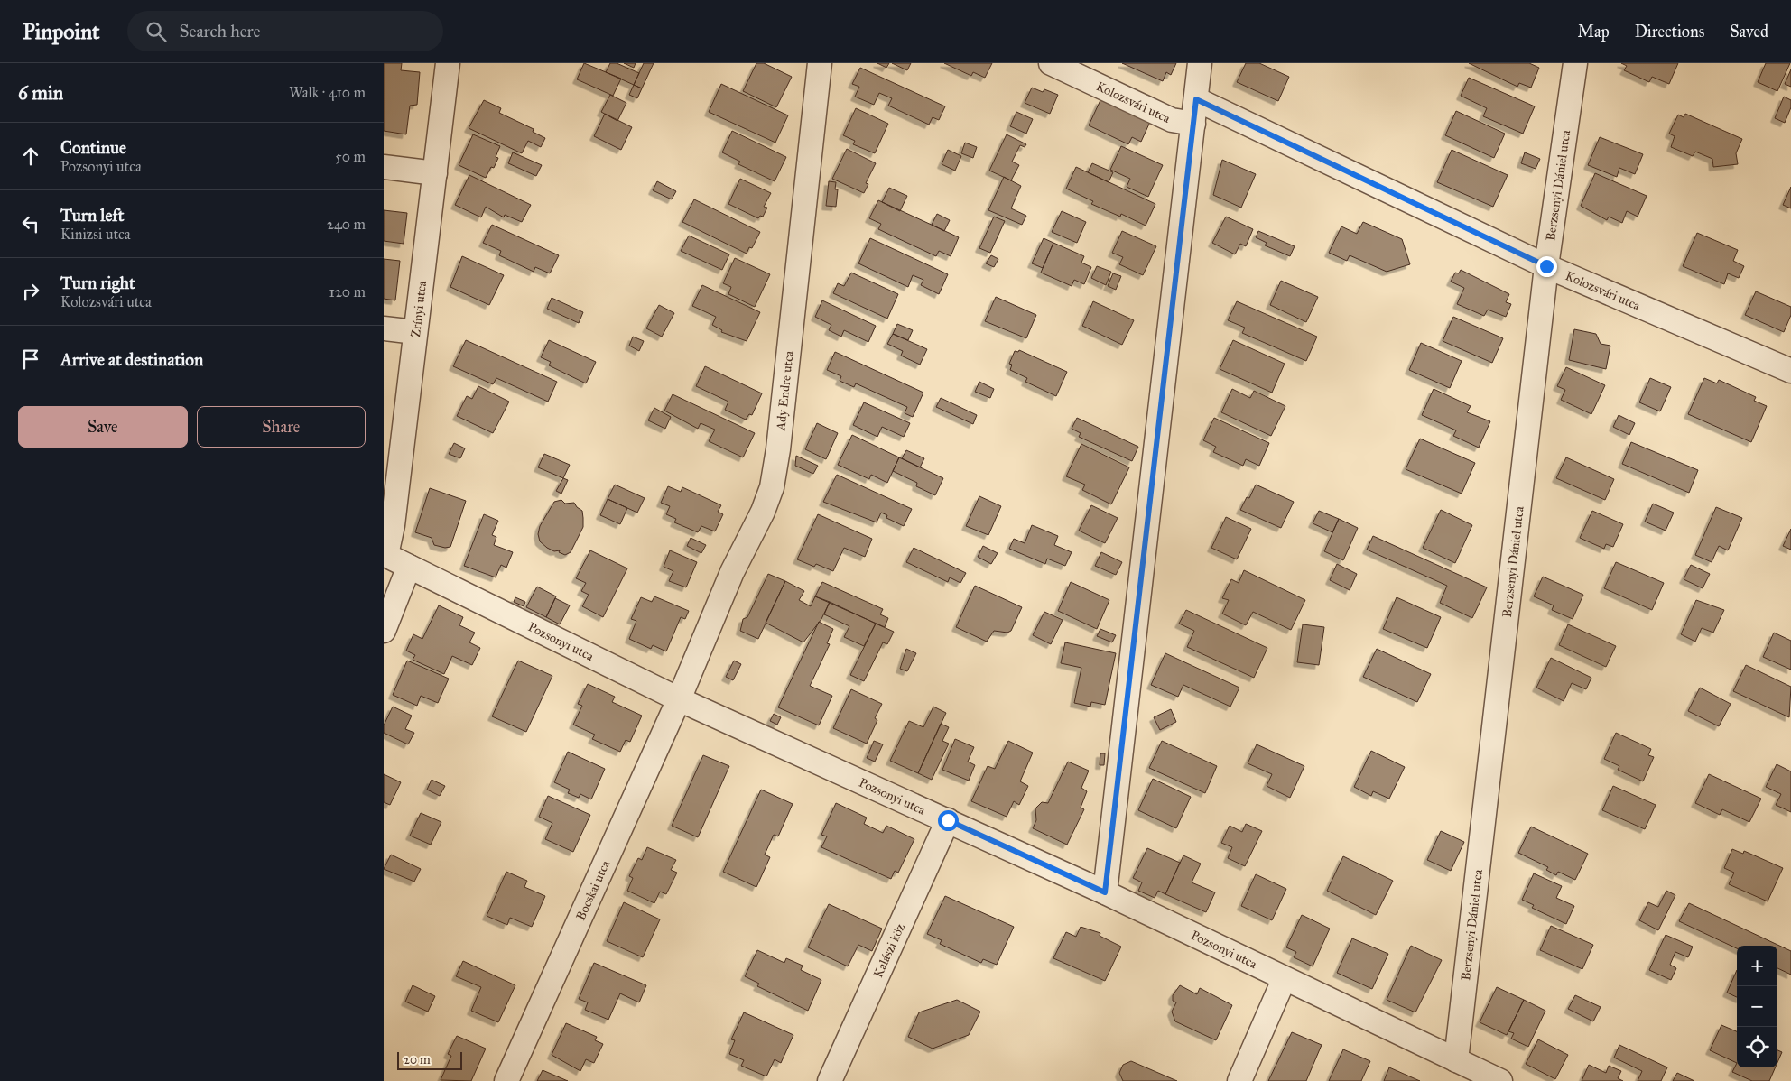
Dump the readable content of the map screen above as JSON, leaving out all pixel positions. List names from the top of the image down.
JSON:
{
  "streets": {
    "street": [
      "Kolozsvári utca",
      "Berzsenyi Dániel utca",
      "Zrínyi utca",
      "Ady Endre utca",
      "Pozsonyi utca",
      "Bocskai utca",
      "Kalászi köz"
    ]
  },
  "crossings": [
    ["Kolozsvári utca", "Berzsenyi Dániel utca"],
    ["Berzsenyi Dániel utca", "Pozsonyi utca"],
    ["Zrínyi utca", "Pozsonyi utca"],
    ["Ady Endre utca", "Pozsonyi utca"],
    ["Ady Endre utca", "Bocskai utca"],
    ["Pozsonyi utca", "Bocskai utca"],
    ["Pozsonyi utca", "Kalászi köz"]
  ],
  "scale_bar": "20 m",
  "page": {
    "header": "Pinpoint",
    "search": "Search here",
    "nav": ["Map", "Directions", "Saved"],
    "heading": ["6 min", "Walk · 410 m"],
    "list": [
      ["Continue", "Pozsonyi utca", "50 m"],
      ["Turn left", "Kinizsi utca", "240 m"],
      ["Turn right", "Kolozsvári utca", "120 m"],
      "Arrive at destination"
    ],
    "buttons": ["Save", "Share"],
    "map_buttons": ["+", "−"],
    "scale": "20 m"
  }
}
